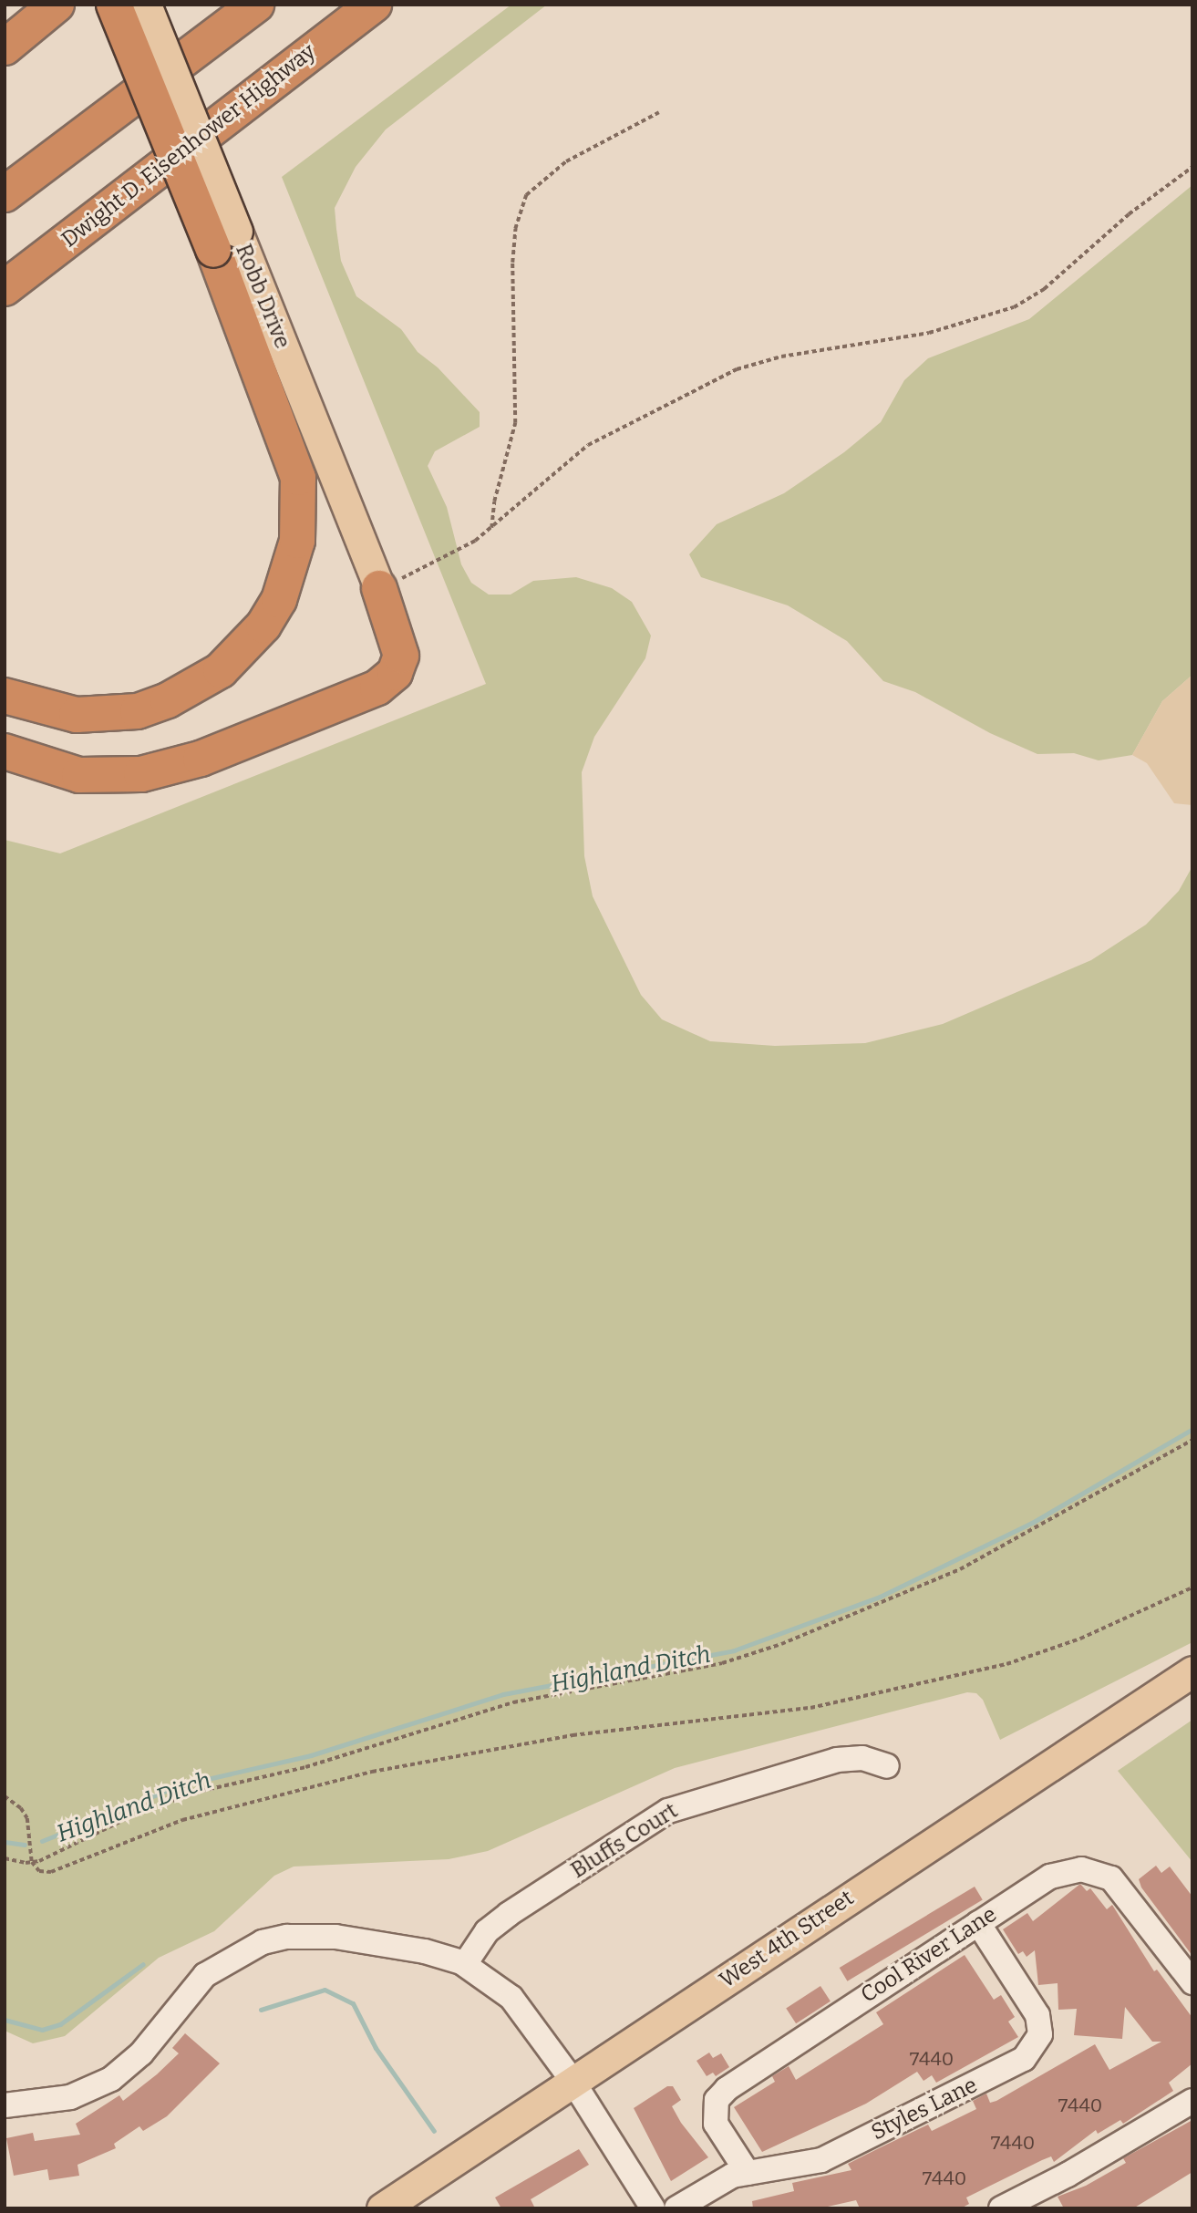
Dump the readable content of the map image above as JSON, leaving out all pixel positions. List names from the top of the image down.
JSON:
{
  "streets": {
    "highway": ["Dwight D. Eisenhower Highway"],
    "main road": ["Robb Drive", "West 4th Street"],
    "street": ["Bluffs Court", "Cool River Lane", "Styles Lane"]
  },
  "crossings": [
    ["Cool River Lane", "Styles Lane"]
  ],
  "water": ["Highland Ditch"],
  "house_numbers": [
    "7440",
    "7440",
    "7440",
    "7440"
  ]
}
